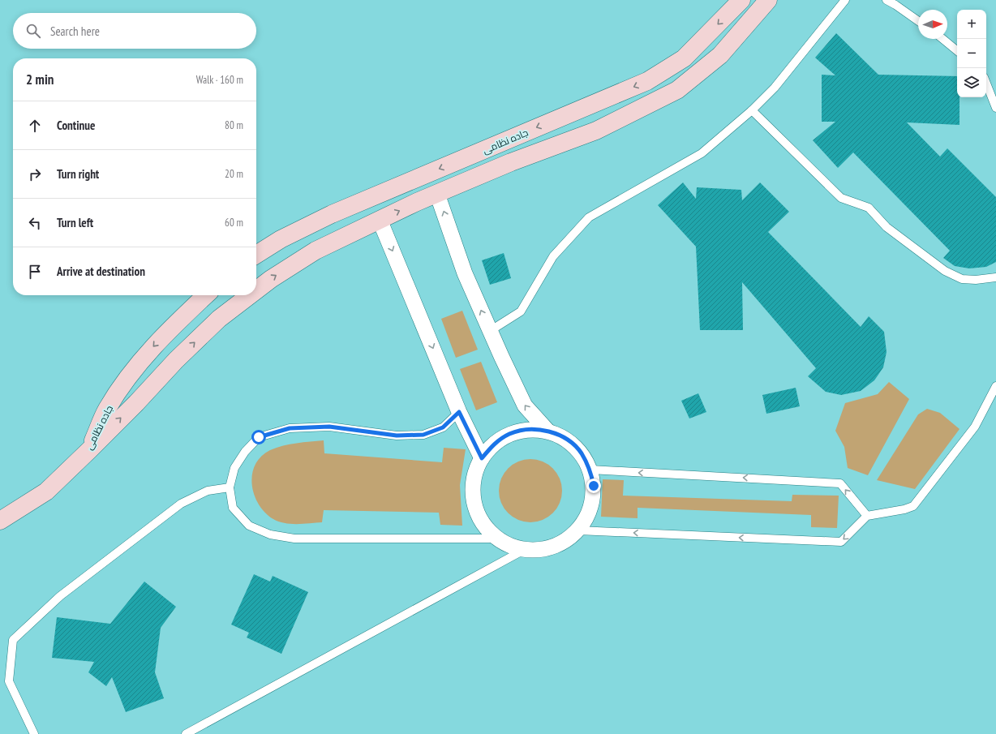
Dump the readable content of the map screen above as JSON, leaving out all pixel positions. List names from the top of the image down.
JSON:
{
  "streets": {
    "main road": ["جاده نظامی"]
  },
  "north": "right",
  "page": {
    "map_buttons": ["+", "−"],
    "search": "Search here",
    "heading": ["2 min", "Walk · 160 m"],
    "list": [
      ["Continue", "80 m"],
      ["Turn right", "20 m"],
      ["Turn left", "60 m"],
      "Arrive at destination"
    ]
  }
}
